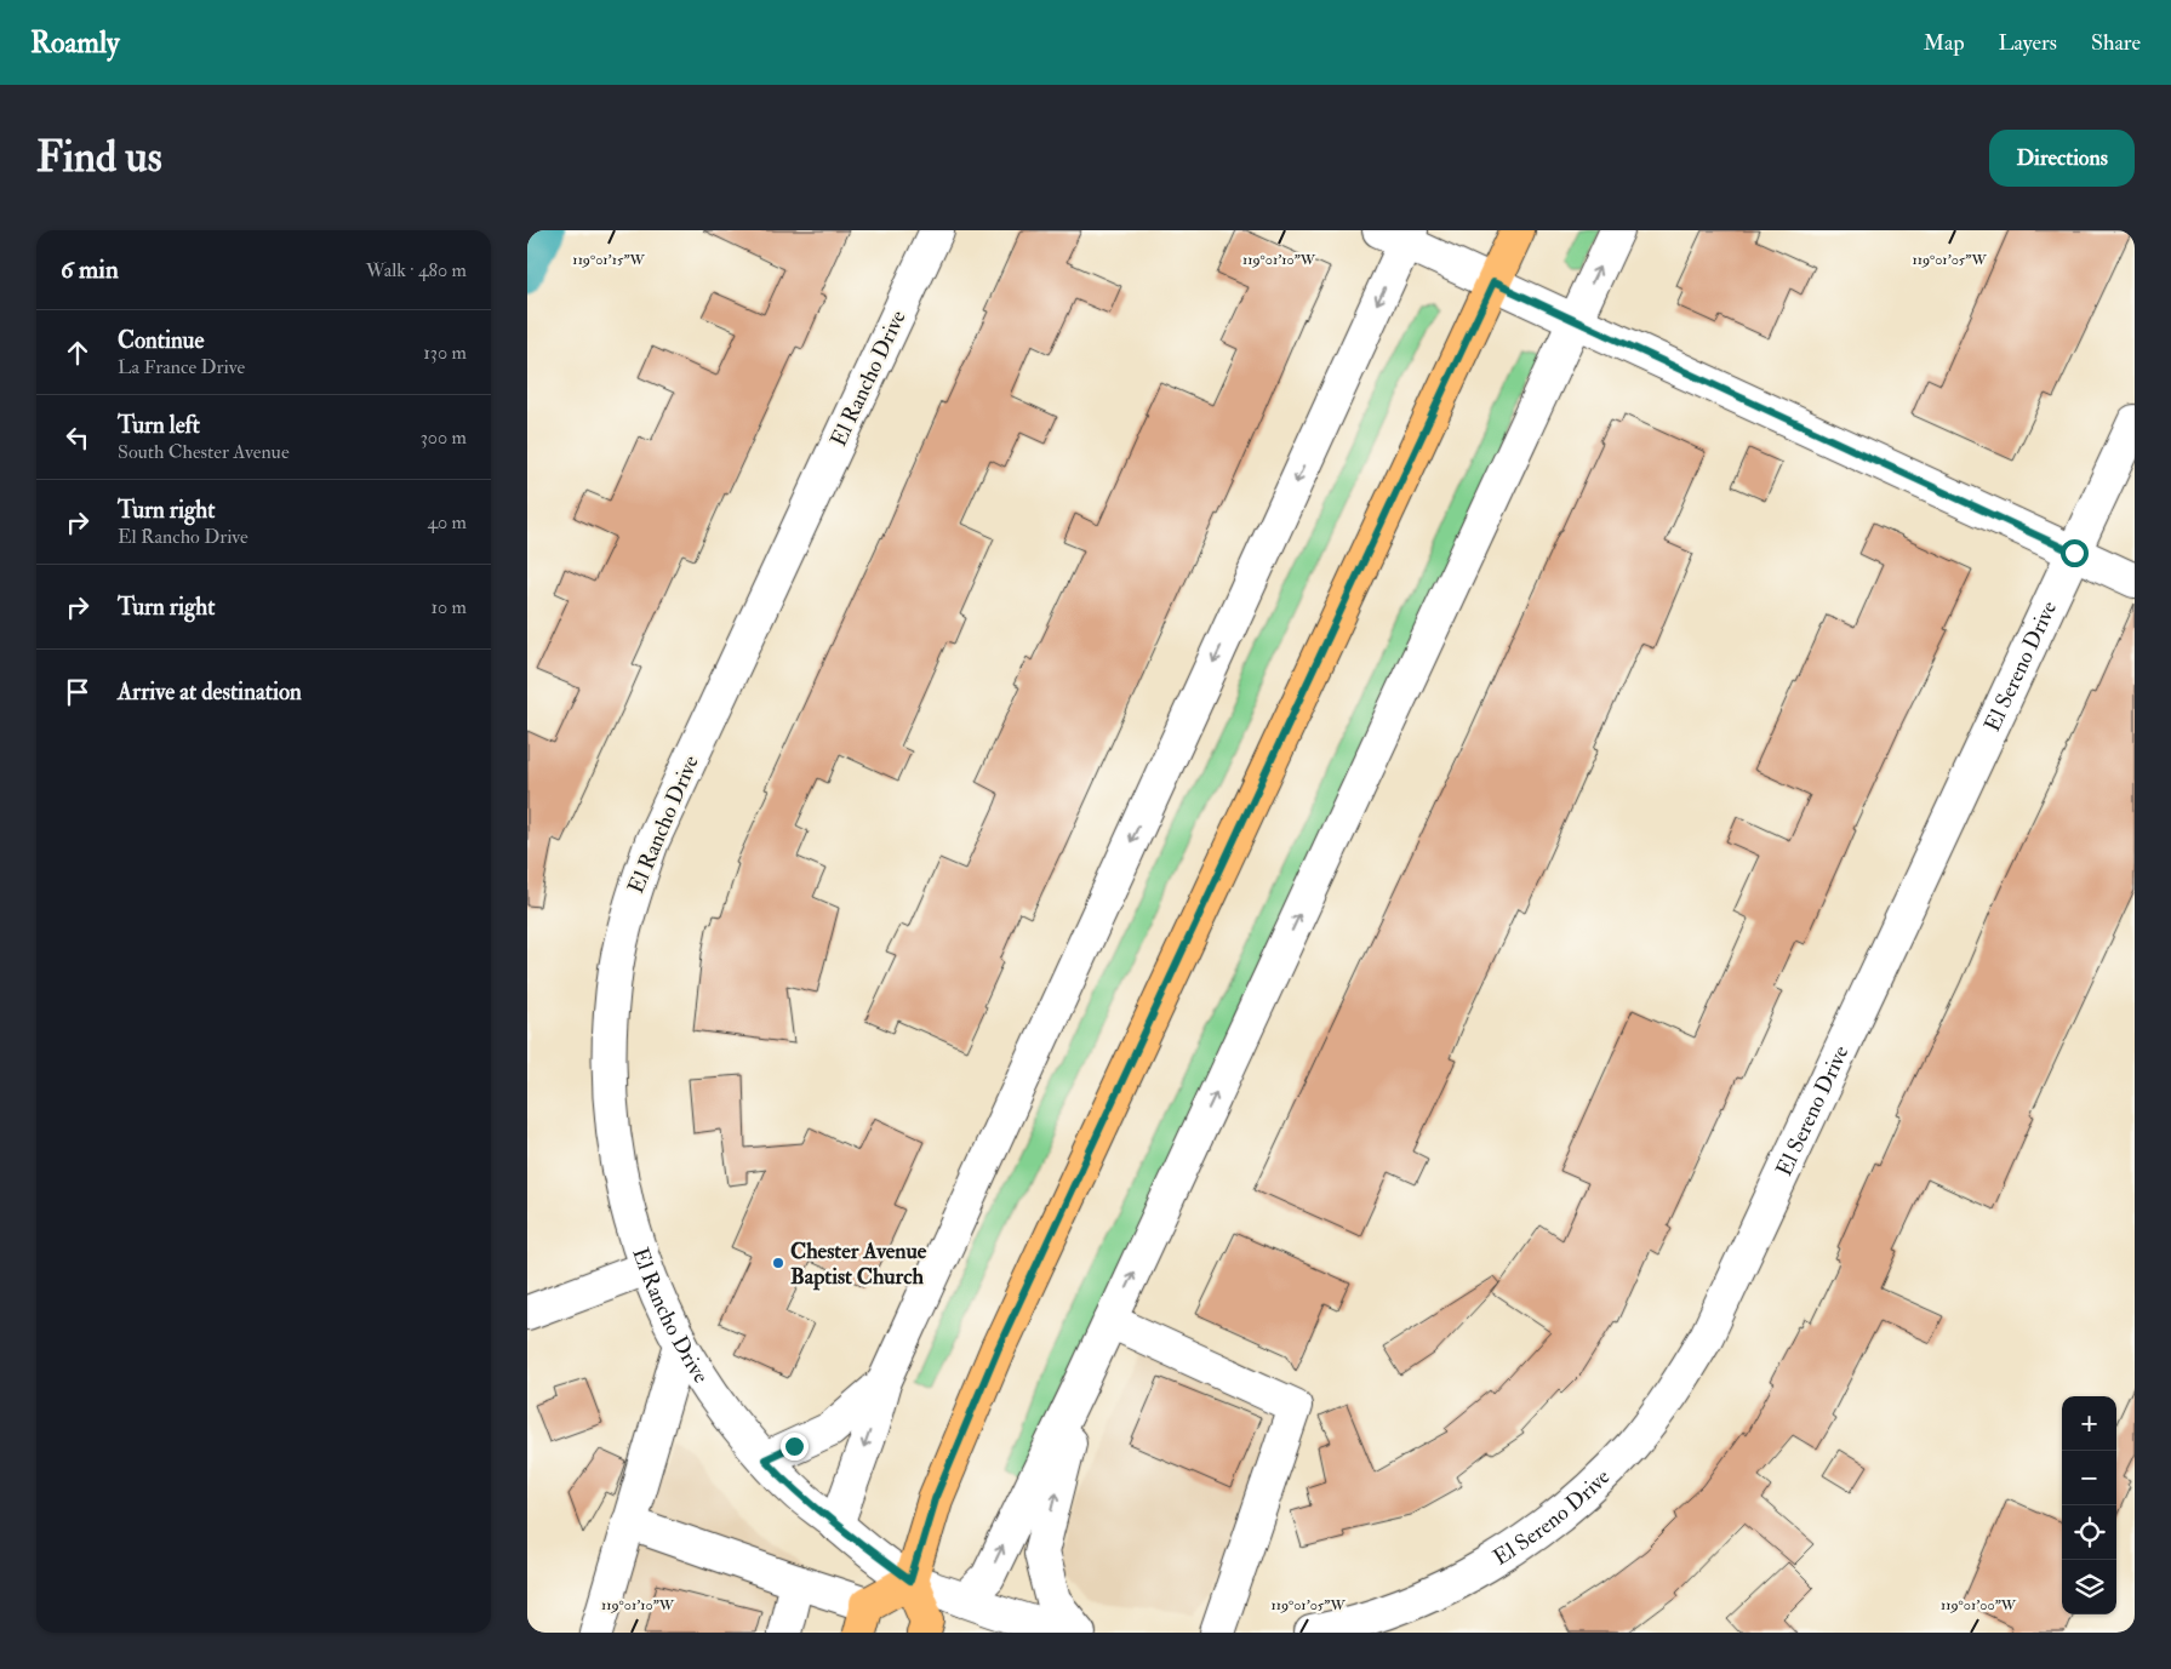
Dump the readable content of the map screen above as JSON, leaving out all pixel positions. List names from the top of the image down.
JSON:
{
  "streets": {
    "street": ["El Rancho Drive", "El Sereno Drive"]
  },
  "places": ["Chester Avenue Baptist Church"],
  "page": {
    "header": "Roamly",
    "nav": ["Map", "Layers", "Share"],
    "buttons": "Directions",
    "title": "Find us",
    "heading": ["6 min", "Walk · 480 m"],
    "list": [
      ["Continue", "La France Drive", "130 m"],
      ["Turn left", "South Chester Avenue", "300 m"],
      ["Turn right", "El Rancho Drive", "40 m"],
      ["Turn right", "10 m"],
      "Arrive at destination"
    ],
    "map_buttons": ["+", "−"]
  },
  "coordinates": [
    "119°01'15\"W",
    "119°01'10\"W",
    "119°01'05\"W",
    "119°01'00\"W"
  ]
}
